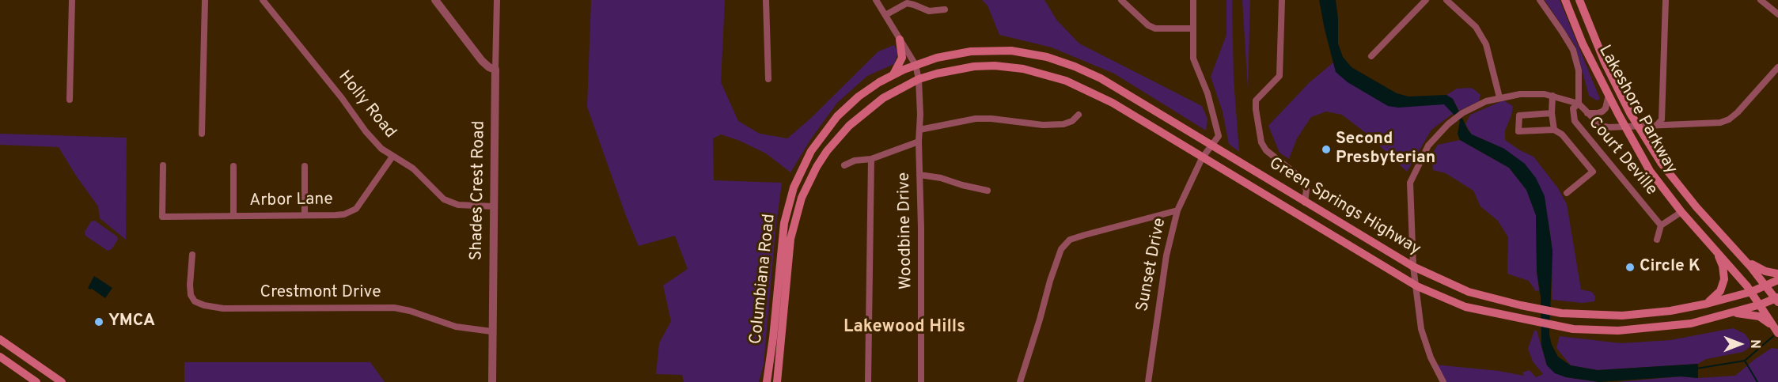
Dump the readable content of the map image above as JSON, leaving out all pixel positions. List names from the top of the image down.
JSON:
{
  "streets": {
    "main road": ["Lakeshore Parkway", "Green Springs Highway", "Columbiana Road"],
    "street": [
      "Holly Road",
      "Court Deville",
      "Shades Crest Road",
      "Arbor Lane",
      "Woodbine Drive",
      "Sunset Drive",
      "Crestmont Drive"
    ]
  },
  "crossings": [
    ["Holly Road", "Shades Crest Road"],
    ["Holly Road", "Arbor Lane"],
    ["Lakeshore Parkway", "Green Springs Highway"],
    ["Shades Crest Road", "Crestmont Drive"],
    ["Green Springs Highway", "Woodbine Drive"],
    ["Green Springs Highway", "Sunset Drive"],
    ["Green Springs Highway", "Columbiana Road"],
    ["Woodbine Drive", "Columbiana Road"]
  ],
  "districts": ["Lakewood Hills"],
  "places": ["Second Presbyterian", "Circle K", "YMCA"],
  "north": "right"
}
